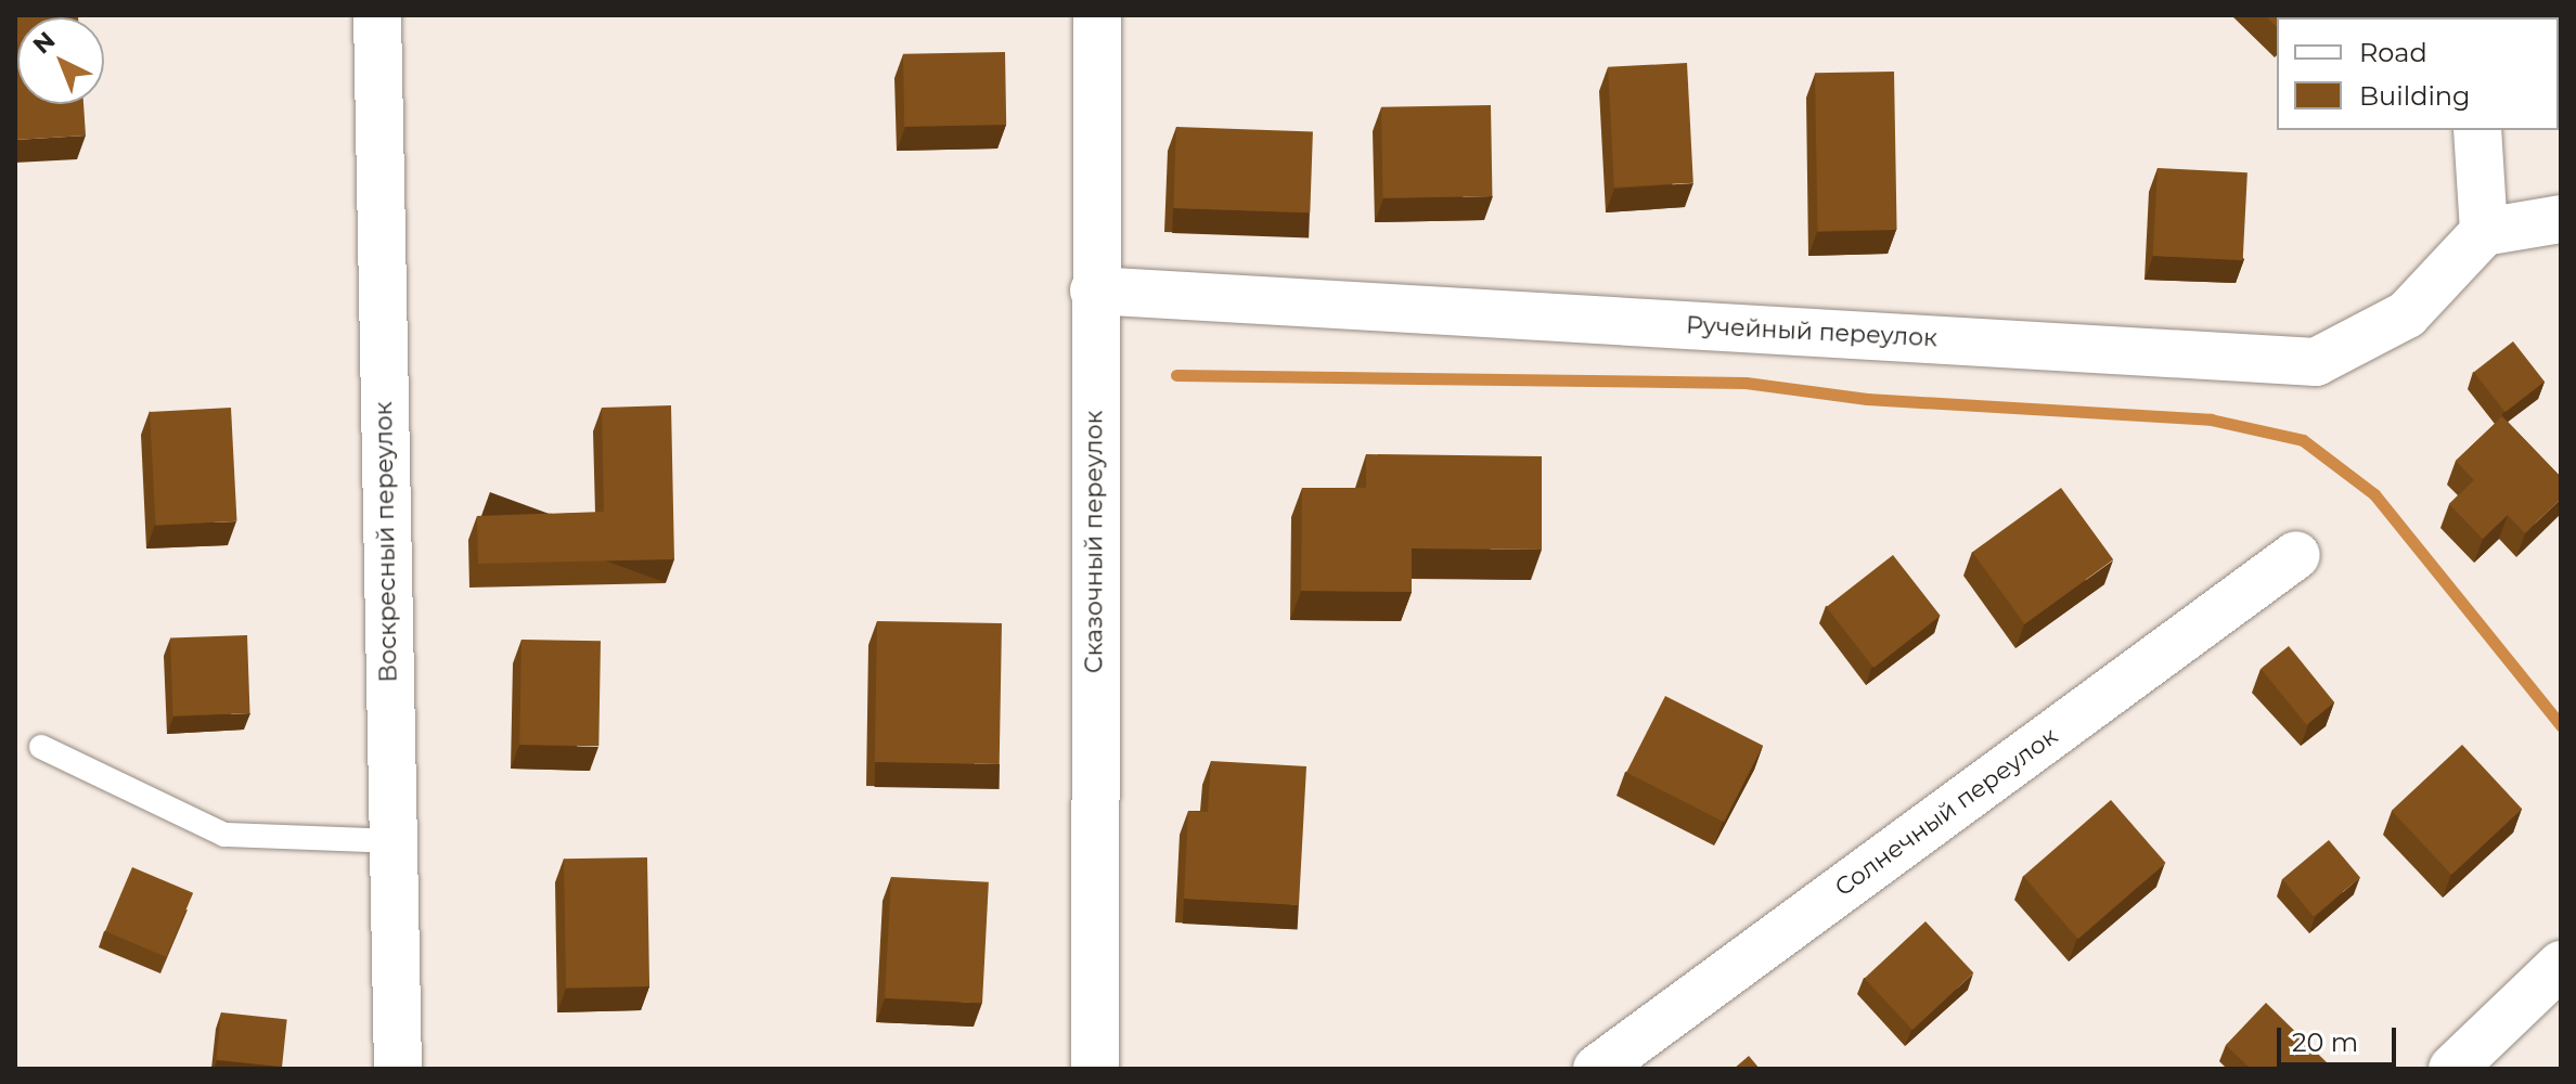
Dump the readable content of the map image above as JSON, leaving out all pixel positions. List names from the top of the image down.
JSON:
{
  "streets": {
    "street": [
      "Ручейный переулок",
      "Воскресный переулок",
      "Сказочный переулок",
      "Солнечный переулок"
    ]
  },
  "crossings": [
    ["Ручейный переулок", "Сказочный переулок"]
  ],
  "legend": ["Road", "Building"],
  "scale_bar": "20 m",
  "north": "top left"
}
